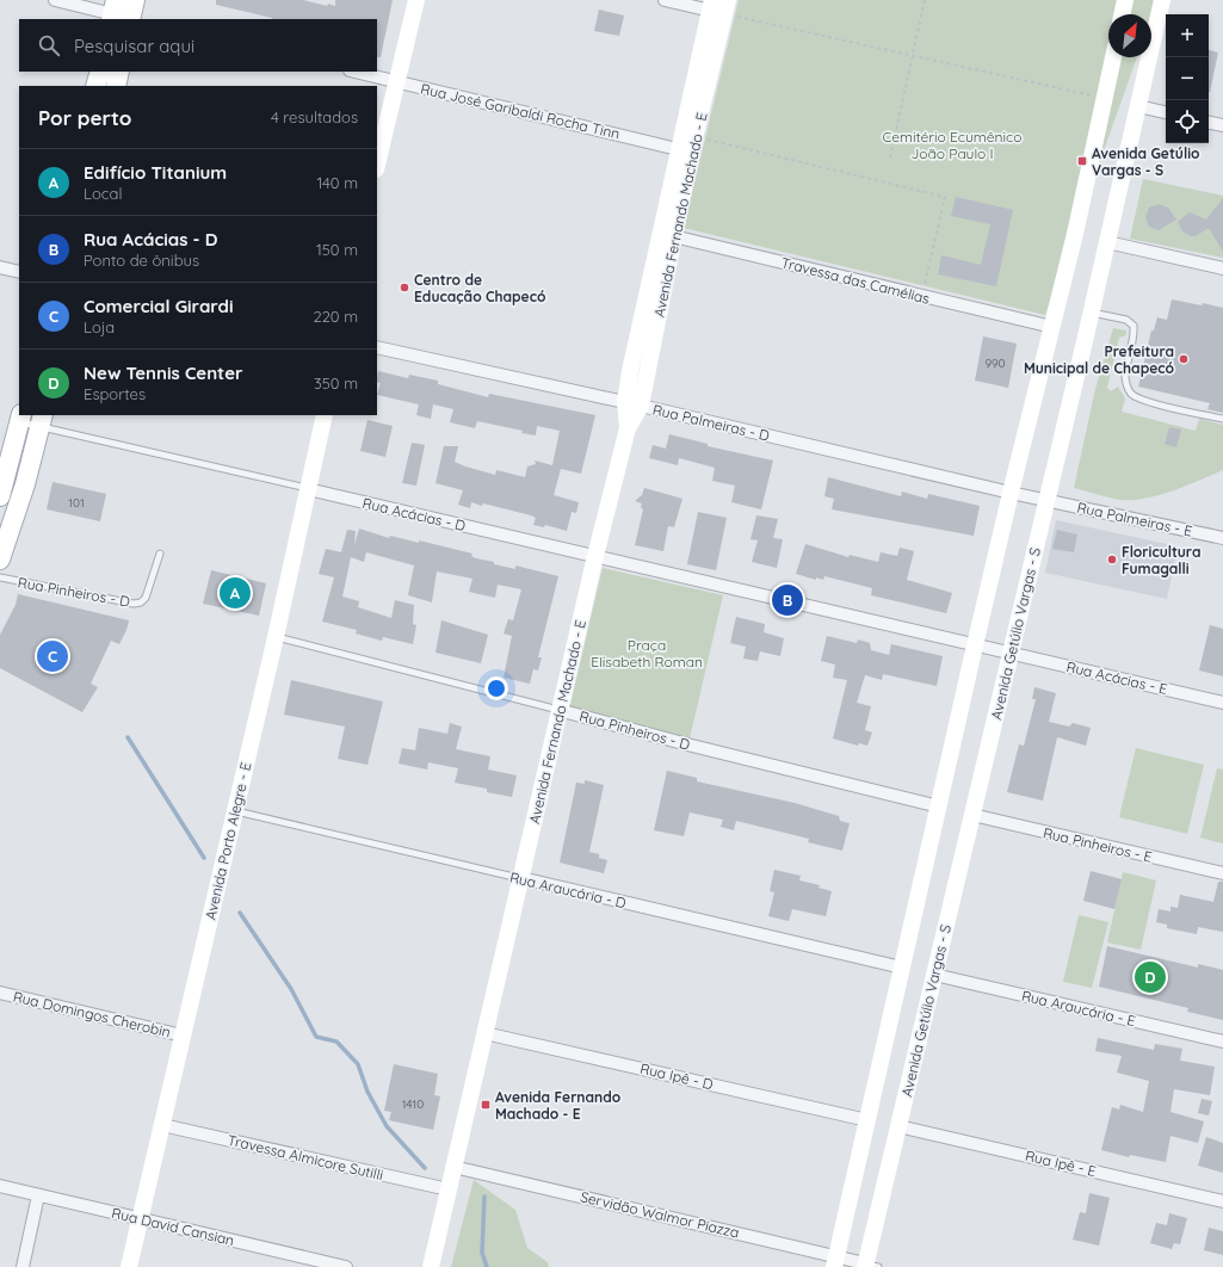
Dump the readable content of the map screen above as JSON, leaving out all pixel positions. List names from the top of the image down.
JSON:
{
  "streets": {
    "street": [
      "Rua José Garibaldi Rocha Tinn",
      "Avenida Fernando Machado - E",
      "Travessa das Camélias",
      "Rua Palmeiras - D",
      "Rua Acácias - D",
      "Rua Palmeiras - E",
      "Rua Pinheiros - D",
      "Avenida Getúlio Vargas - S",
      "Rua Acácias - E",
      "Avenida Porto Alegre - E",
      "Rua Pinheiros - E",
      "Rua Araucária - D",
      "Rua Araucária - E",
      "Rua Domingos Cherobin",
      "Rua Ipê - D",
      "Travessa Almicore Sutilli",
      "Rua Ipê - E",
      "Servidão Walmor Piazza",
      "Rua David Cansian"
    ]
  },
  "crossings": [
    ["Rua José Garibaldi Rocha Tinn", "Avenida Fernando Machado - E"],
    ["Avenida Fernando Machado - E", "Travessa das Camélias"],
    ["Avenida Fernando Machado - E", "Rua Palmeiras - D"],
    ["Avenida Fernando Machado - E", "Rua Acácias - D"],
    ["Avenida Fernando Machado - E", "Rua Pinheiros - D"],
    ["Avenida Fernando Machado - E", "Rua Araucária - D"],
    ["Avenida Fernando Machado - E", "Rua Ipê - D"],
    ["Avenida Fernando Machado - E", "Travessa Almicore Sutilli"],
    ["Avenida Fernando Machado - E", "Servidão Walmor Piazza"],
    ["Rua Palmeiras - D", "Rua Palmeiras - E"],
    ["Rua Palmeiras - D", "Avenida Getúlio Vargas - S"],
    ["Rua Acácias - D", "Avenida Getúlio Vargas - S"],
    ["Rua Acácias - D", "Rua Acácias - E"],
    ["Rua Acácias - D", "Avenida Porto Alegre - E"],
    ["Rua Palmeiras - E", "Avenida Getúlio Vargas - S"],
    ["Rua Pinheiros - D", "Avenida Porto Alegre - E"],
    ["Avenida Getúlio Vargas - S", "Rua Acácias - E"],
    ["Avenida Getúlio Vargas - S", "Rua Pinheiros - E"],
    ["Avenida Getúlio Vargas - S", "Rua Araucária - E"],
    ["Avenida Getúlio Vargas - S", "Rua Ipê - E"],
    ["Avenida Getúlio Vargas - S", "Servidão Walmor Piazza"],
    ["Avenida Porto Alegre - E", "Rua Araucária - D"],
    ["Avenida Porto Alegre - E", "Rua Domingos Cherobin"],
    ["Avenida Porto Alegre - E", "Travessa Almicore Sutilli"],
    ["Avenida Porto Alegre - E", "Rua David Cansian"]
  ],
  "parks": ["Cemitério Ecumênico João Paulo I", "Praça Elisabeth Roman"],
  "places": {
    "transit": ["Avenida Getúlio Vargas - S", "Avenida Fernando Machado - E"],
    "other": ["Centro de Educação Chapecó", "Prefeitura Municipal de Chapecó", "Floricultura Fumagalli"]
  },
  "house_numbers": ["990", "101", "1410"],
  "north": "top right",
  "page": {
    "map_buttons": ["+", "−"],
    "search": "Pesquisar aqui",
    "heading": ["Por perto", "4 resultados"],
    "list": [
      {
        "mark": "A",
        "name": "Edifício Titanium",
        "note": "Local",
        "value": "140 m"
      },
      {
        "mark": "B",
        "name": "Rua Acácias - D",
        "note": "Ponto de ônibus",
        "value": "150 m"
      },
      {
        "mark": "C",
        "name": "Comercial Girardi",
        "note": "Loja",
        "value": "220 m"
      },
      {
        "mark": "D",
        "name": "New Tennis Center",
        "note": "Esportes",
        "value": "350 m"
      }
    ],
    "pins": [
      "A",
      "B",
      "C",
      "D"
    ]
  }
}
